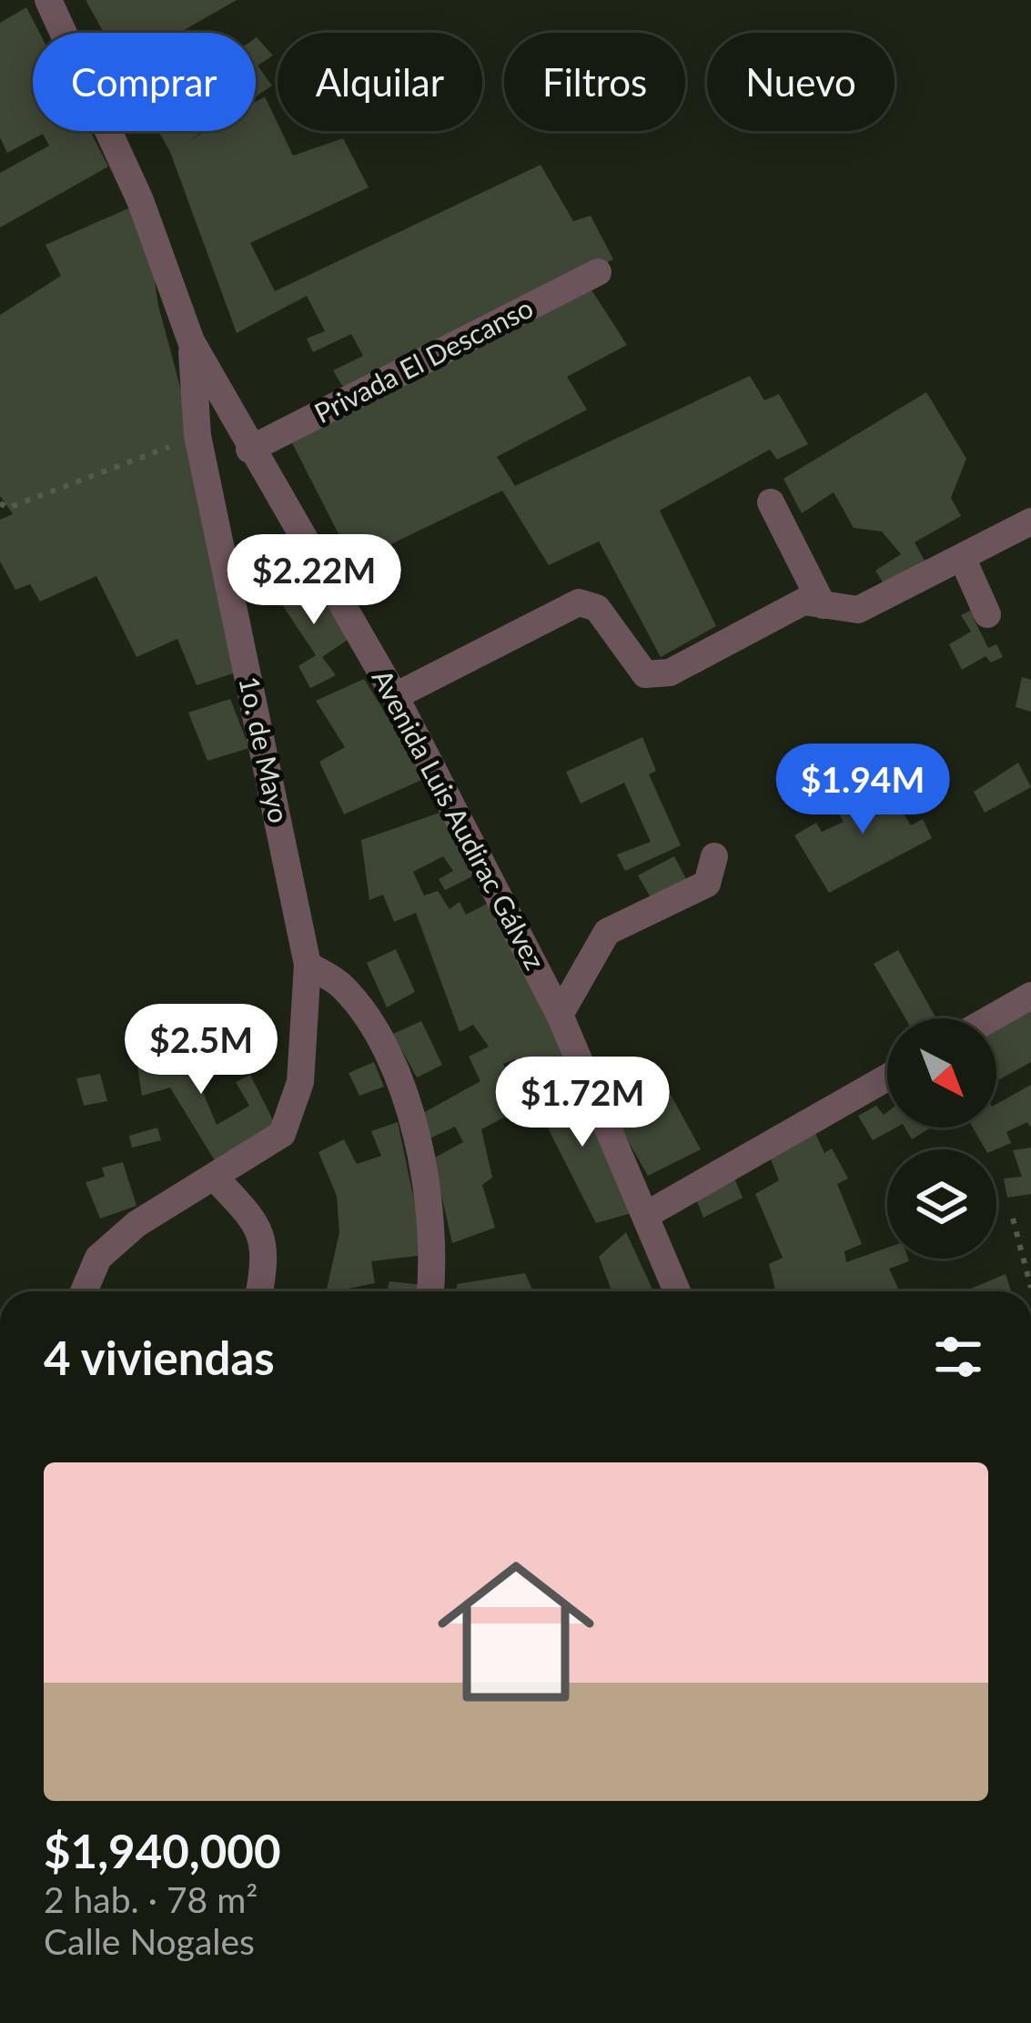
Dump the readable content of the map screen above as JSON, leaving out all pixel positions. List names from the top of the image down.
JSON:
{
  "streets": {
    "street": ["Privada El Descanso", "1o. de Mayo", "Avenida Luis Audirac Gálvez"]
  },
  "crossings": [
    ["Privada El Descanso", "Avenida Luis Audirac Gálvez"],
    ["1o. de Mayo", "Avenida Luis Audirac Gálvez"]
  ],
  "north": "bottom right",
  "page": {
    "chip": [
      "Comprar",
      "Alquilar",
      "Filtros",
      "Nuevo"
    ],
    "price": [
      "$2.22M",
      "$1.94M",
      "$2.5M",
      "$1.72M"
    ],
    "heading": "4 viviendas",
    "list": [
      {
        "name": "$1,940,000",
        "note": "2 hab. · 78 m² · Calle Nogales"
      }
    ]
  }
}
